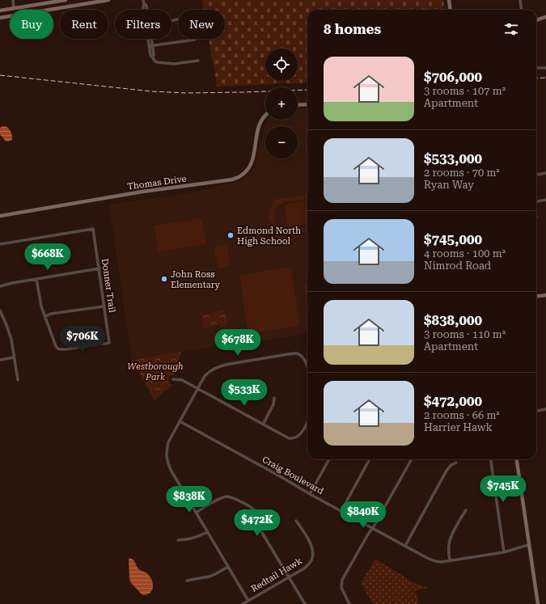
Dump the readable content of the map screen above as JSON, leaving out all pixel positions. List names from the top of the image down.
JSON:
{
  "streets": {
    "main road": ["Thomas Drive"],
    "street": ["Donner Trail", "Craig Boulevard", "Redtail Hawk"]
  },
  "parks": ["Westborough Park"],
  "places": ["Edmond North High School", "John Ross Elementary"],
  "page": {
    "chip": [
      "Buy",
      "Rent",
      "Filters",
      "New"
    ],
    "heading": "8 homes",
    "map_buttons": ["+", "−"],
    "list": [
      {
        "name": "$706,000",
        "note": "3 rooms · 107 m² · Apartment"
      },
      {
        "name": "$533,000",
        "note": "2 rooms · 70 m² · Ryan Way"
      },
      {
        "name": "$745,000",
        "note": "4 rooms · 100 m² · Nimrod Road"
      },
      {
        "name": "$838,000",
        "note": "3 rooms · 110 m² · Apartment"
      },
      {
        "name": "$472,000",
        "note": "2 rooms · 66 m² · Harrier Hawk"
      }
    ],
    "price": [
      "$668K",
      "$706K",
      "$678K",
      "$533K",
      "$745K",
      "$838K",
      "$840K",
      "$472K"
    ]
  }
}
